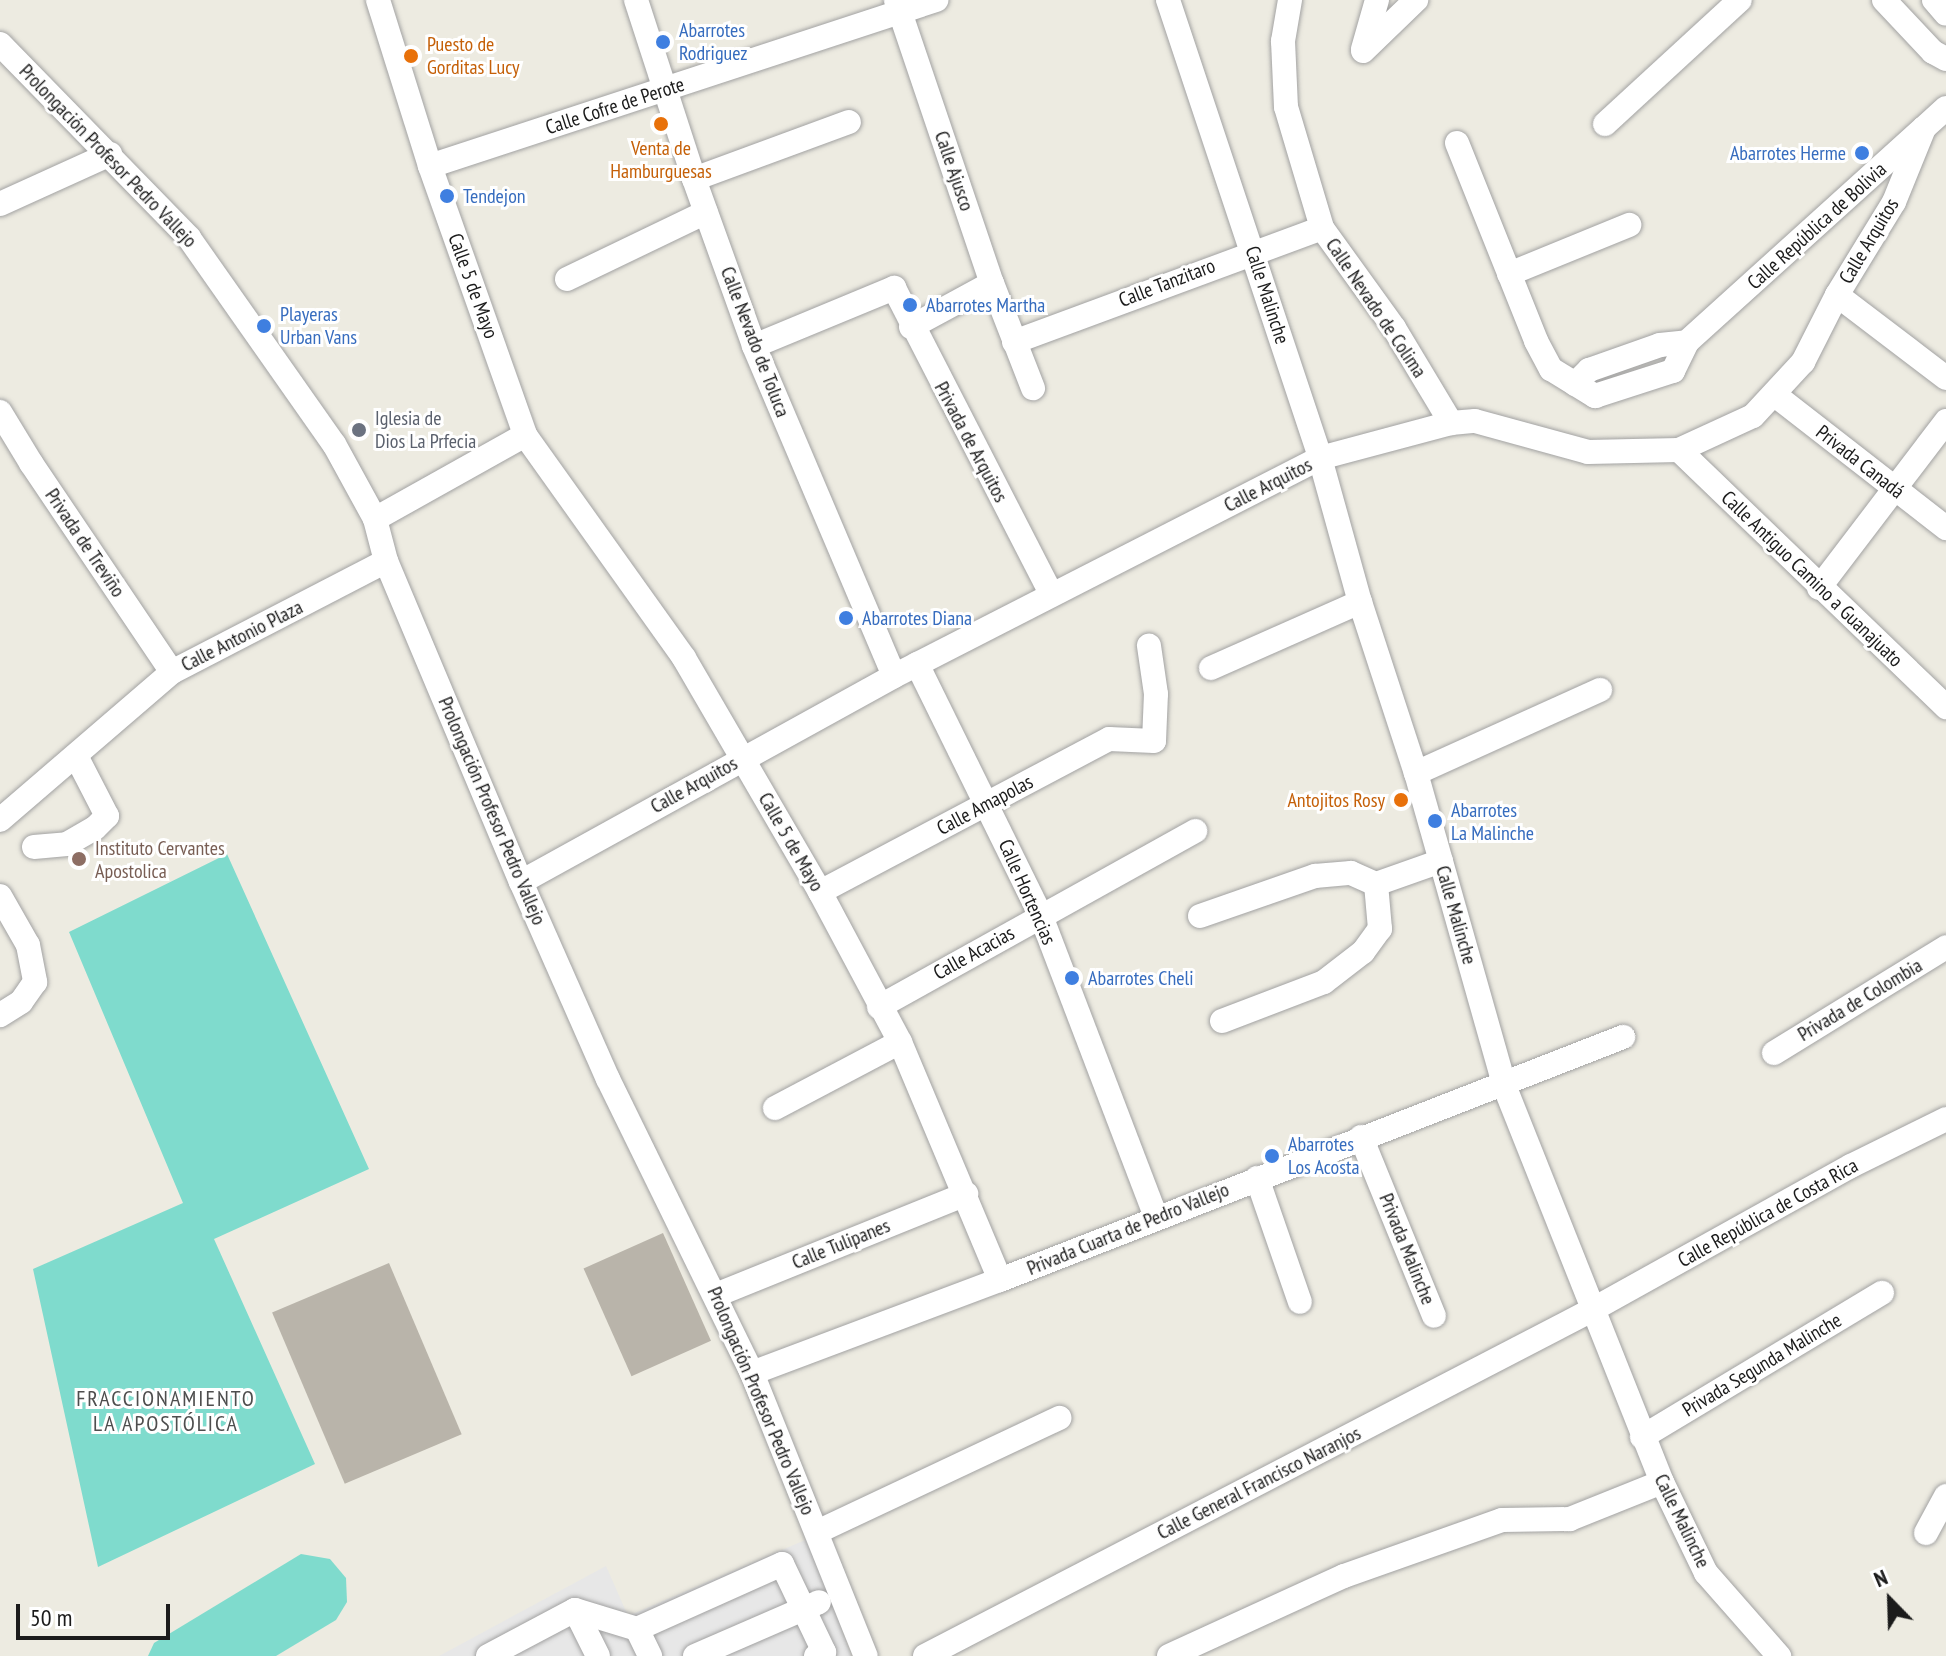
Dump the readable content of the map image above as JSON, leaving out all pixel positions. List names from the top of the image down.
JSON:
{
  "streets": {
    "street": [
      "Calle Cofre de Perote",
      "Prolongación Profesor Pedro Vallejo",
      "Calle Ajusco",
      "Calle República de Bolivia",
      "Calle Arquitos",
      "Calle Tanzitaro",
      "Calle 5 de Mayo",
      "Calle Malinche",
      "Calle Nevado de Colima",
      "Calle Nevado de Toluca",
      "Privada de Arquitos",
      "Privada Canadá",
      "Privada de Treviño",
      "Calle Antiguo Camino a Guanajuato",
      "Calle Antonio Plaza",
      "Calle Amapolas",
      "Calle Hortencias",
      "Calle Acacias",
      "Privada de Colombia",
      "Calle República de Costa Rica",
      "Privada Cuarta de Pedro Vallejo",
      "Calle Tulipanes",
      "Privada Malinche",
      "Privada Segunda Malinche",
      "Calle General Francisco Naranjos"
    ]
  },
  "crossings": [
    ["Calle Cofre de Perote", "Calle Ajusco"],
    ["Calle Cofre de Perote", "Calle 5 de Mayo"],
    ["Calle Cofre de Perote", "Calle Nevado de Toluca"],
    ["Prolongación Profesor Pedro Vallejo", "Calle Arquitos"],
    ["Prolongación Profesor Pedro Vallejo", "Calle Antonio Plaza"],
    ["Prolongación Profesor Pedro Vallejo", "Privada Cuarta de Pedro Vallejo"],
    ["Prolongación Profesor Pedro Vallejo", "Calle Tulipanes"],
    ["Calle Ajusco", "Calle Tanzitaro"],
    ["Calle República de Bolivia", "Calle Arquitos"],
    ["Calle Arquitos", "Calle 5 de Mayo"],
    ["Calle Arquitos", "Calle Malinche"],
    ["Calle Arquitos", "Calle Nevado de Colima"],
    ["Calle Arquitos", "Calle Nevado de Toluca"],
    ["Calle Arquitos", "Privada de Arquitos"],
    ["Calle Arquitos", "Privada Canadá"],
    ["Calle Arquitos", "Calle Antiguo Camino a Guanajuato"],
    ["Calle Arquitos", "Calle Hortencias"],
    ["Calle Tanzitaro", "Calle Malinche"],
    ["Calle Tanzitaro", "Calle Nevado de Colima"],
    ["Calle 5 de Mayo", "Calle Amapolas"],
    ["Calle 5 de Mayo", "Calle Acacias"],
    ["Calle 5 de Mayo", "Privada Cuarta de Pedro Vallejo"],
    ["Calle 5 de Mayo", "Calle Tulipanes"],
    ["Calle Malinche", "Calle República de Costa Rica"],
    ["Calle Malinche", "Privada Cuarta de Pedro Vallejo"],
    ["Calle Malinche", "Privada Segunda Malinche"],
    ["Calle Malinche", "Calle General Francisco Naranjos"],
    ["Calle Nevado de Toluca", "Privada de Arquitos"],
    ["Privada de Treviño", "Calle Antonio Plaza"],
    ["Calle Amapolas", "Calle Hortencias"],
    ["Calle Hortencias", "Calle Acacias"],
    ["Calle Hortencias", "Privada Cuarta de Pedro Vallejo"],
    ["Calle República de Costa Rica", "Calle General Francisco Naranjos"],
    ["Privada Cuarta de Pedro Vallejo", "Privada Malinche"]
  ],
  "districts": ["FRACCIONAMIENTO LA APOSTÓLICA"],
  "places": [
    "Abarrotes Rodriguez",
    "Puesto de Gorditas Lucy",
    "Venta de Hamburguesas",
    "Abarrotes Herme",
    "Tendejon",
    "Abarrotes Martha",
    "Playeras Urban Vans",
    "Iglesia de Dios La Prfecia",
    "Abarrotes Diana",
    "Antojitos Rosy",
    "Abarrotes La Malinche",
    "Instituto Cervantes Apostolica",
    "Abarrotes Cheli",
    "Abarrotes Los Acosta"
  ],
  "scale_bar": "50 m",
  "north": "top left"
}
